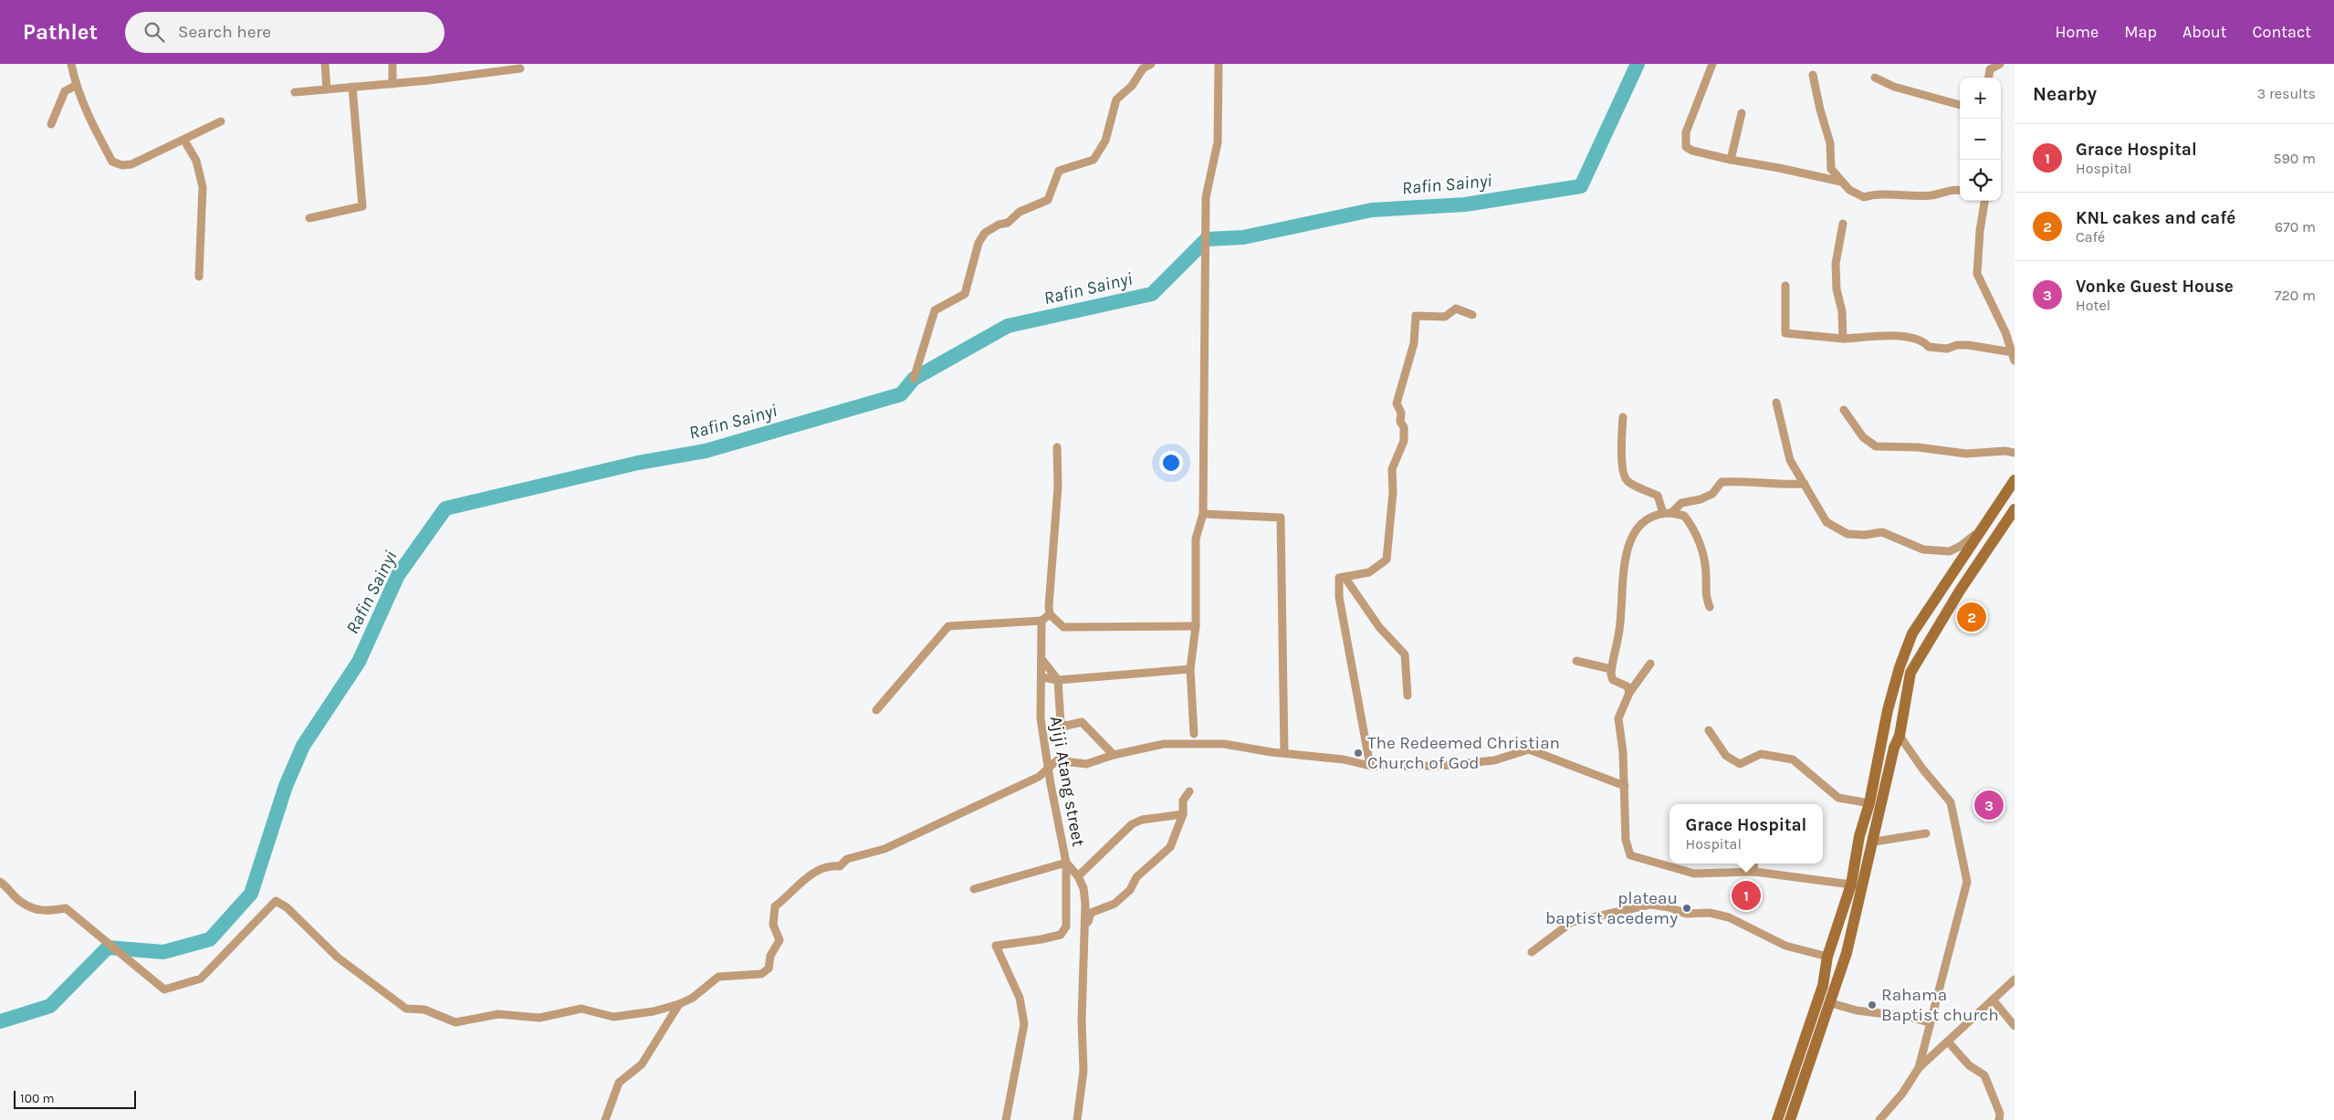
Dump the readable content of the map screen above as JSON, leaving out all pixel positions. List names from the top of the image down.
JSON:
{
  "streets": {
    "street": ["Ajiji Atang street"]
  },
  "water": ["Rafin Sainyi"],
  "places": ["The Redeemed Christian Church of God", "plateau baptist acedemy", "Rahama Baptist church"],
  "scale_bar": "100 m",
  "page": {
    "header": "Pathlet",
    "search": "Search here",
    "nav": [
      "Home",
      "Map",
      "About",
      "Contact"
    ],
    "heading": ["Nearby", "3 results"],
    "map_buttons": ["+", "−"],
    "list": [
      {
        "mark": "1",
        "name": "Grace Hospital",
        "note": "Hospital",
        "value": "590 m"
      },
      {
        "mark": "2",
        "name": "KNL cakes and café",
        "note": "Café",
        "value": "670 m"
      },
      {
        "mark": "3",
        "name": "Vonke Guest House",
        "note": "Hotel",
        "value": "720 m"
      }
    ],
    "pins": ["2", "3", "1"],
    "popup": ["Grace Hospital", "Hospital"],
    "scale": "100 m"
  }
}
